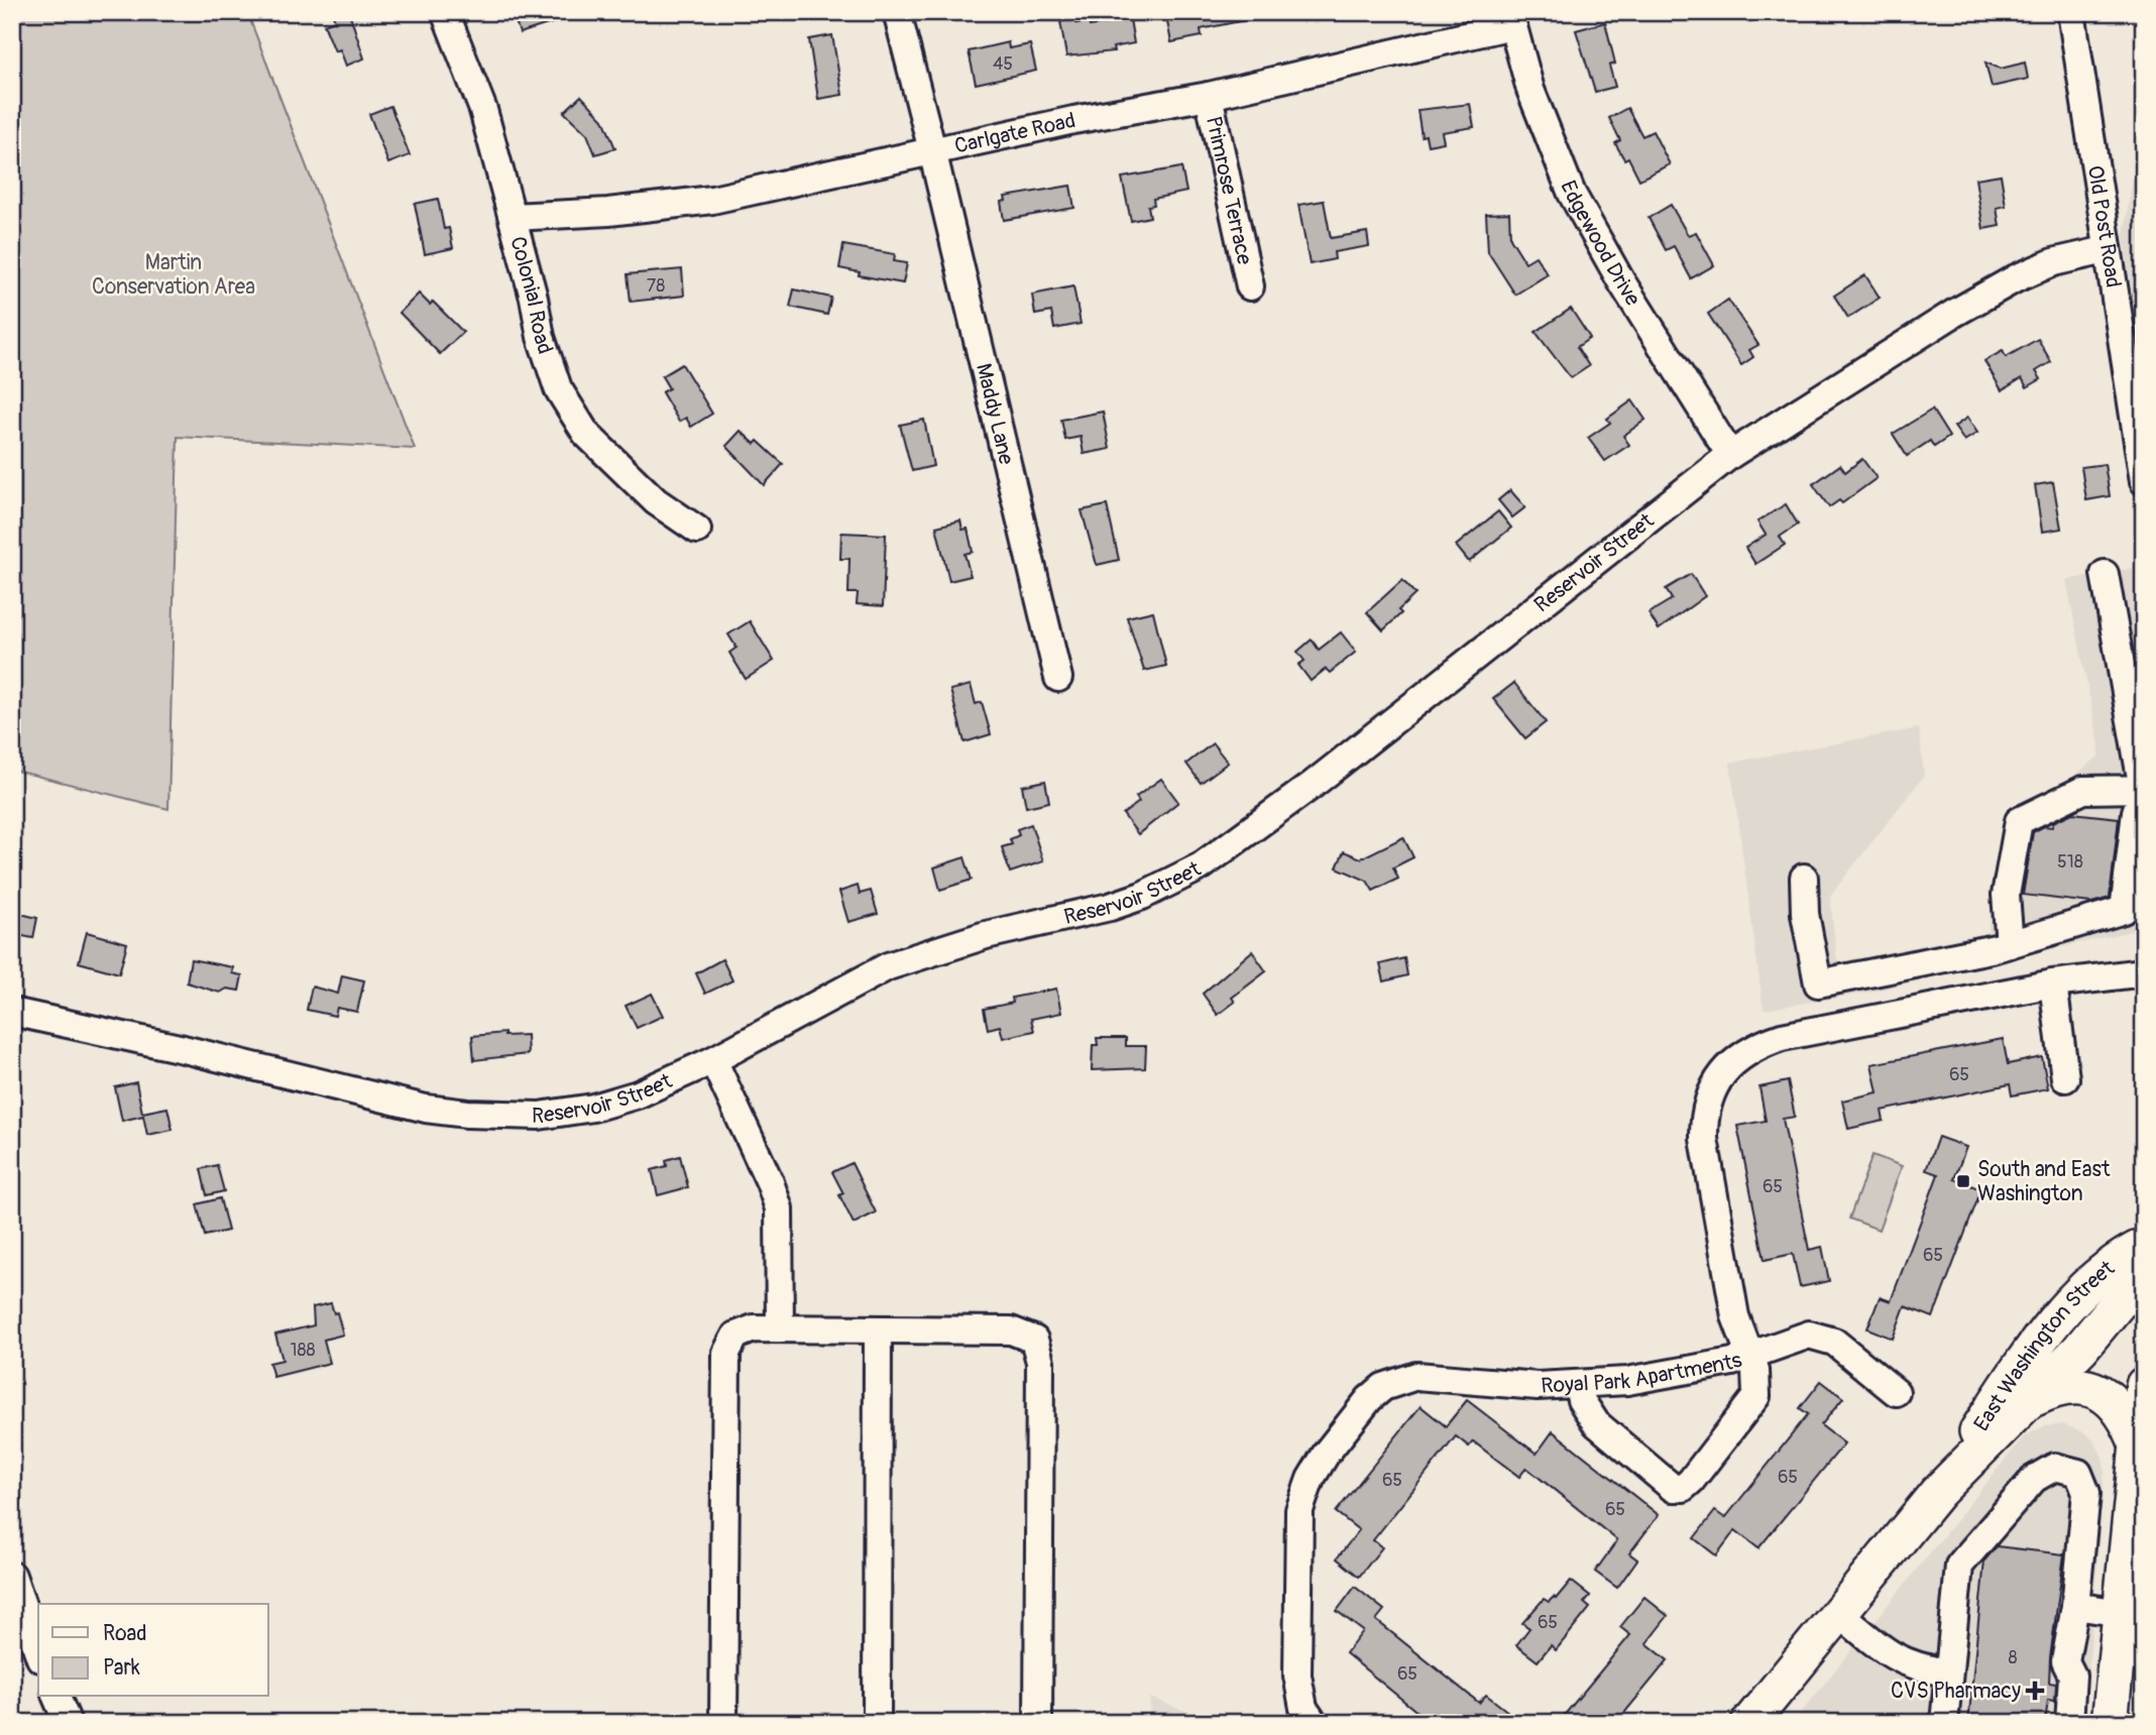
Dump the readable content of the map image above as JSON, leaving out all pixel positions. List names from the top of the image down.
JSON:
{
  "streets": {
    "main road": ["East Washington Street"],
    "street": [
      "Carlgate Road",
      "Primrose Terrace",
      "Old Post Road",
      "Edgewood Drive",
      "Colonial Road",
      "Maddy Lane",
      "Reservoir Street",
      "Royal Park Apartments"
    ]
  },
  "crossings": [
    ["Carlgate Road", "Primrose Terrace"],
    ["Carlgate Road", "Edgewood Drive"],
    ["Carlgate Road", "Colonial Road"],
    ["Carlgate Road", "Maddy Lane"],
    ["Old Post Road", "Reservoir Street"],
    ["Edgewood Drive", "Reservoir Street"]
  ],
  "parks": ["Martin Conservation Area"],
  "places": {
    "transit": ["South and East Washington"],
    "health": ["CVS Pharmacy"]
  },
  "house_numbers": [
    "45",
    "78",
    "518",
    "65",
    "65",
    "65",
    "188",
    "65",
    "65",
    "65",
    "65",
    "8",
    "65"
  ],
  "legend": ["Road", "Park"]
}
